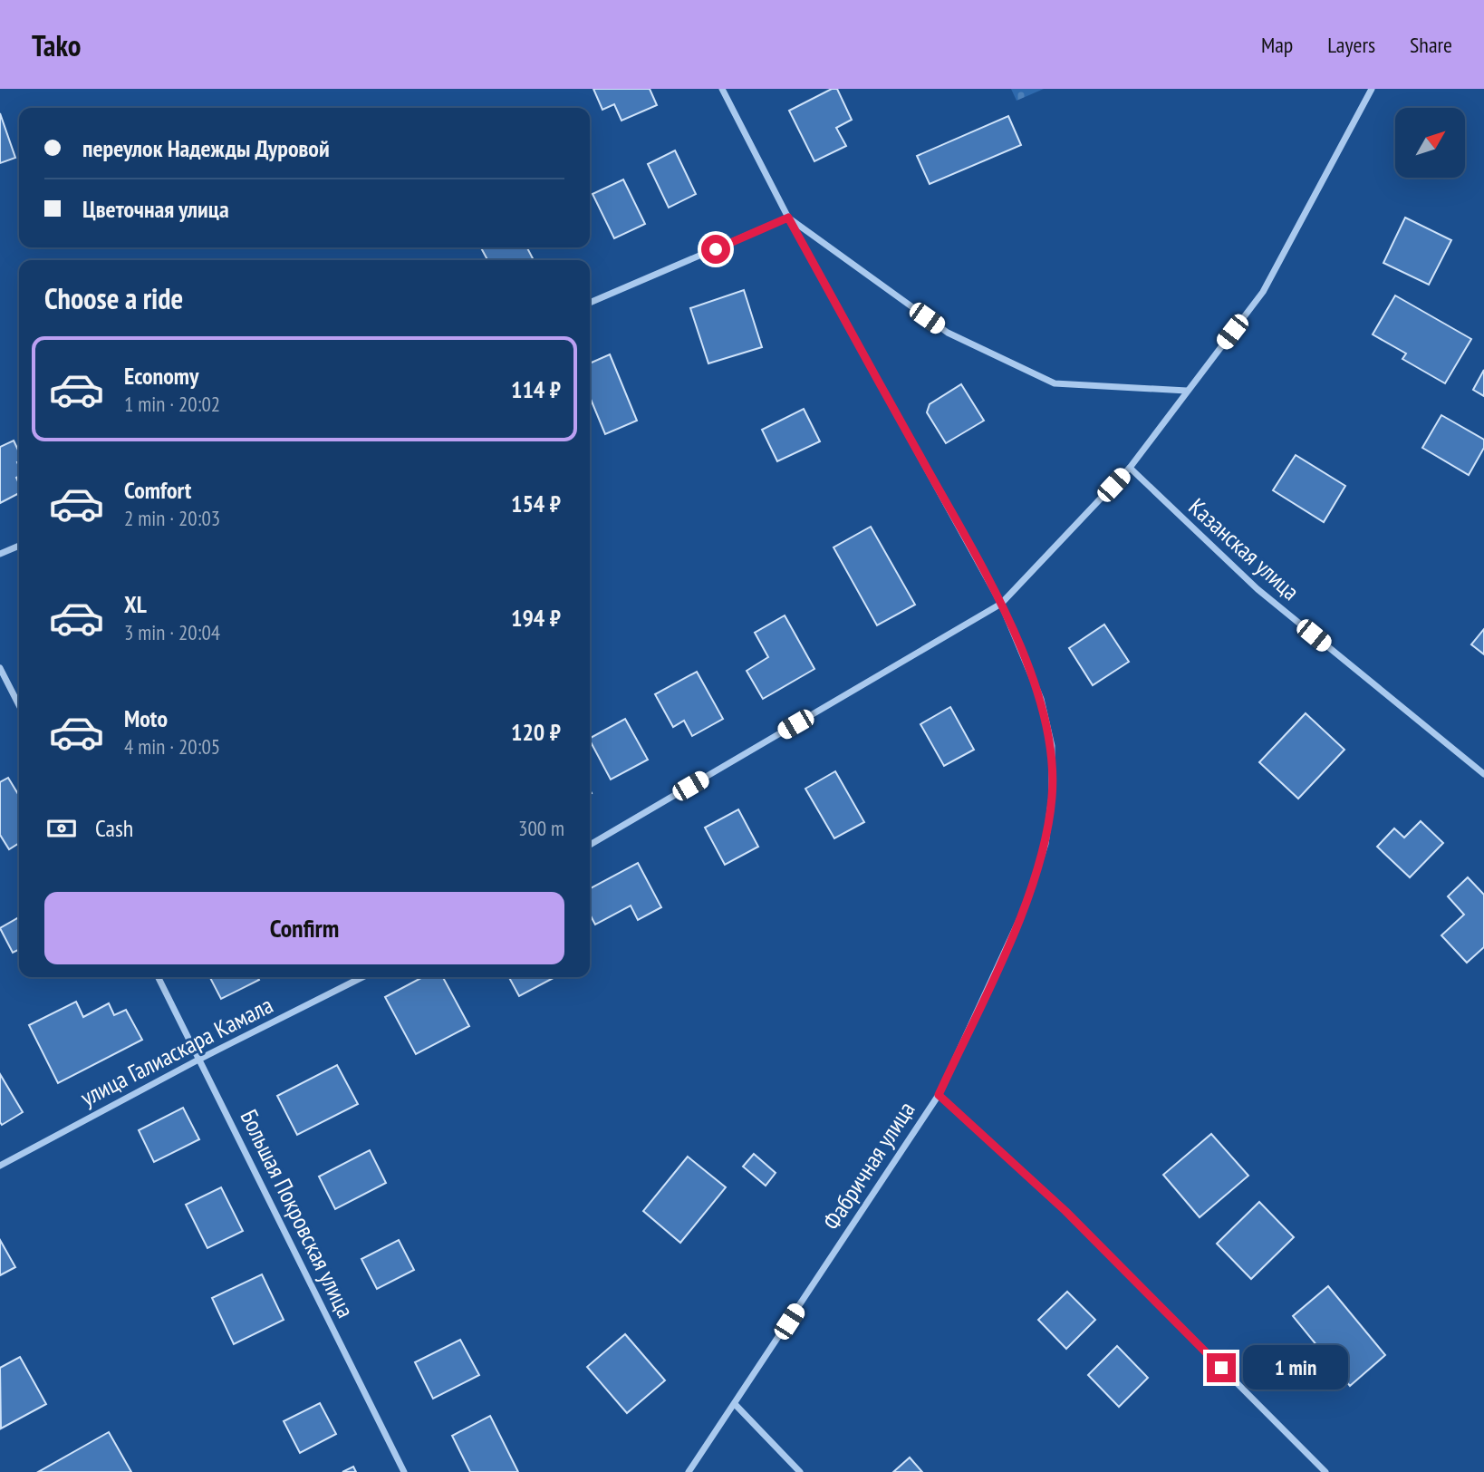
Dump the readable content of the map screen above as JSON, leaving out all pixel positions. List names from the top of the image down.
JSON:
{
  "streets": {
    "street": [
      "Казанская улица",
      "улица Галиаскара Камала",
      "Фабричная улица",
      "Большая Покровская улица"
    ]
  },
  "crossings": [
    ["улица Галиаскара Камала", "Большая Покровская улица"]
  ],
  "north": "top right",
  "page": {
    "header": "Tako",
    "nav": ["Map", "Layers", "Share"],
    "banner": ["переулок Надежды Дуровой", "Цветочная улица"],
    "heading": "Choose a ride",
    "list": [
      {
        "name": "Economy",
        "note": "1 min · 20:02",
        "value": "114 ₽"
      },
      {
        "name": "Comfort",
        "note": "2 min · 20:03",
        "value": "154 ₽"
      },
      {
        "name": "XL",
        "note": "3 min · 20:04",
        "value": "194 ₽"
      },
      {
        "name": "Moto",
        "note": "4 min · 20:05",
        "value": "120 ₽"
      }
    ],
    "pay": ["Cash", "300 m"],
    "buttons": "Confirm",
    "bubble": "1 min"
  }
}
